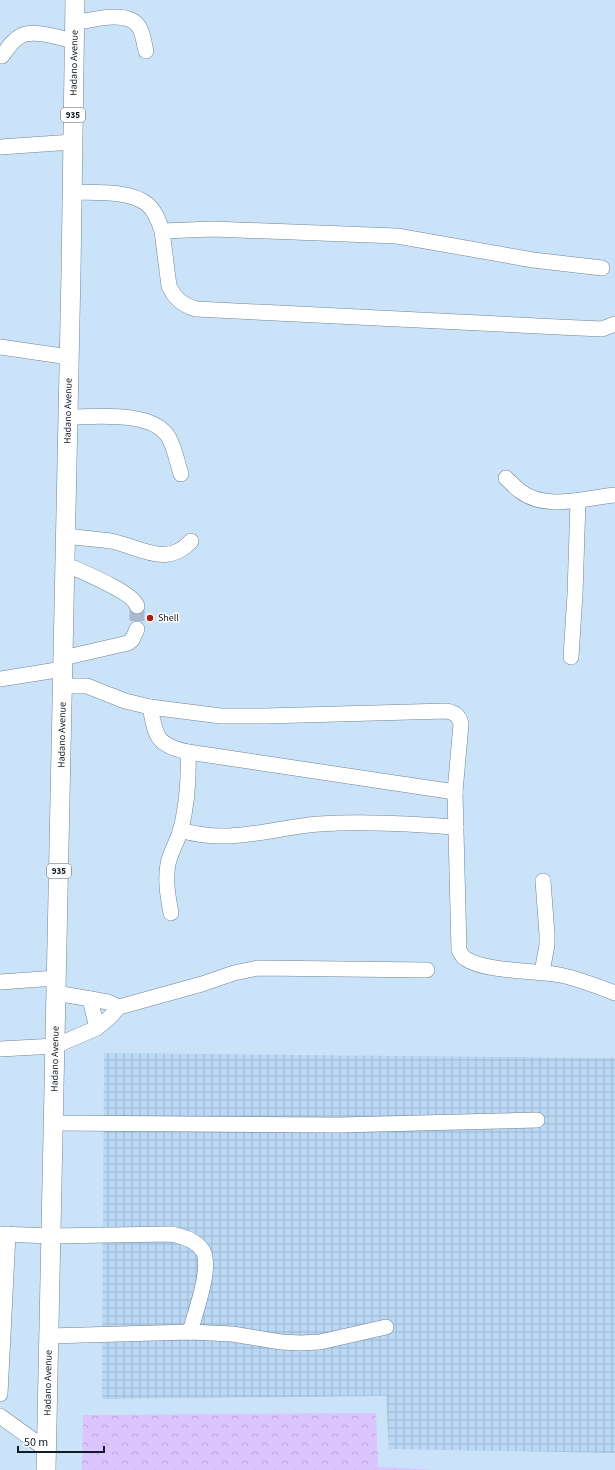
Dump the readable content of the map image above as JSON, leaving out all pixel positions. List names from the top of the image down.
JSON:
{
  "streets": {
    "main road": ["Hadano Avenue", "935"]
  },
  "places": ["Shell"],
  "scale_bar": "50 m"
}
